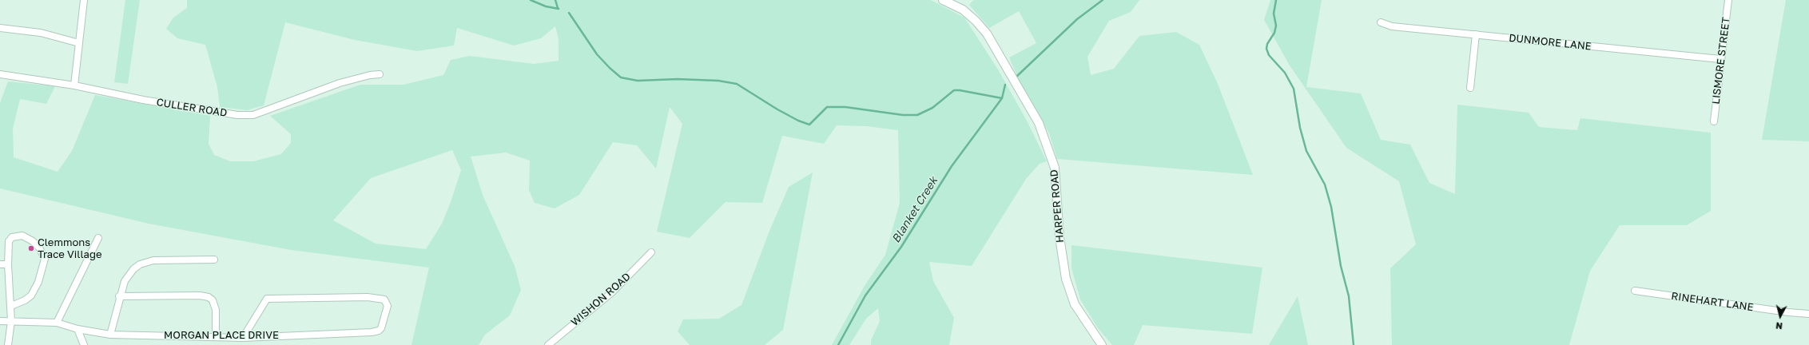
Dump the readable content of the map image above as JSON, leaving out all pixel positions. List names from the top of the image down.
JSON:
{
  "streets": {
    "street": [
      "DUNMORE LANE",
      "LISMORE STREET",
      "CULLER ROAD",
      "HARPER ROAD",
      "WISHON ROAD",
      "RINEHART LANE",
      "MORGAN PLACE DRIVE"
    ]
  },
  "crossings": [
    ["DUNMORE LANE", "LISMORE STREET"]
  ],
  "water": ["Blanket Creek"],
  "places": ["Clemmons Trace Village"],
  "north": "bottom"
}
